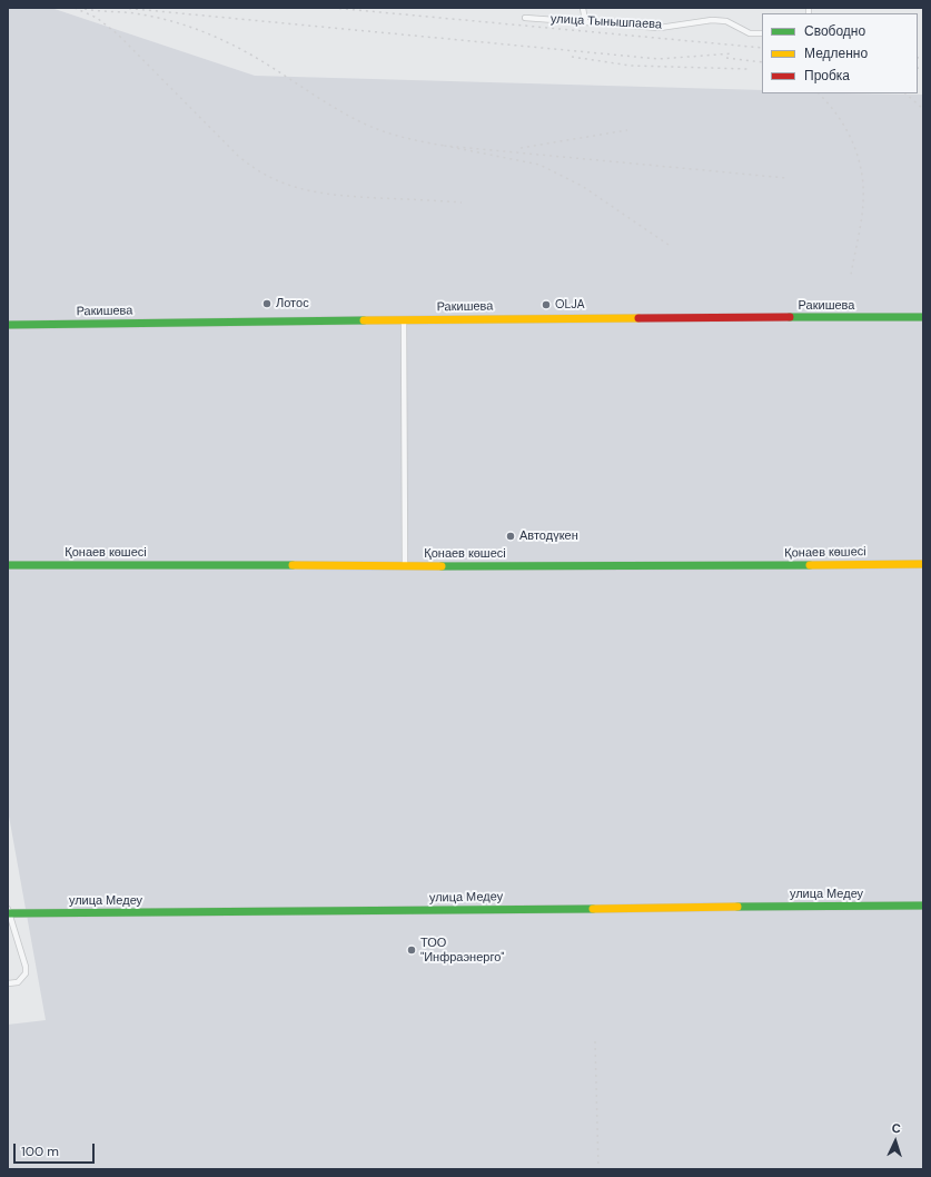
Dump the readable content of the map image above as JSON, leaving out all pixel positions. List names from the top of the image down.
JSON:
{
  "streets": {
    "street": [
      "улица Тынышпаева",
      "Ракишева",
      "Қонаев көшесі",
      "улица Медеу"
    ]
  },
  "places": [
    "Лотос",
    "OLJA",
    "Автодүкен",
    "ТОО \"Инфраэнерго\""
  ],
  "legend": ["Свободно", "Медленно", "Пробка"],
  "scale_bar": "100 m",
  "north": "top"
}
